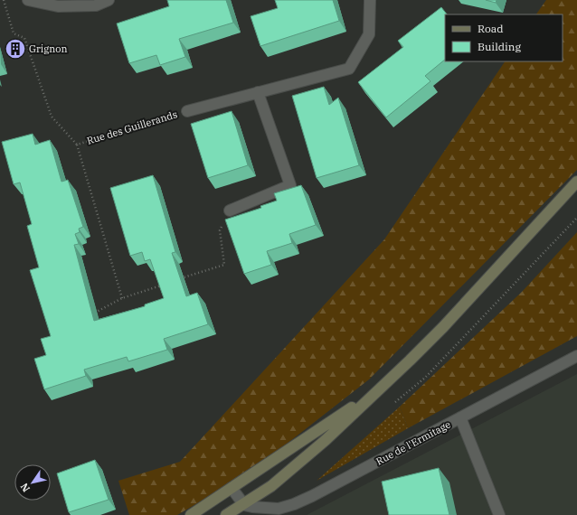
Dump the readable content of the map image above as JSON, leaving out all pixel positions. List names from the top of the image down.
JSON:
{
  "streets": {
    "street": ["Rue des Guillerands", "Rue de l'Ermitage"]
  },
  "places": {
    "building": ["Grignon"]
  },
  "legend": ["Road", "Building"],
  "north": "bottom left"
}
